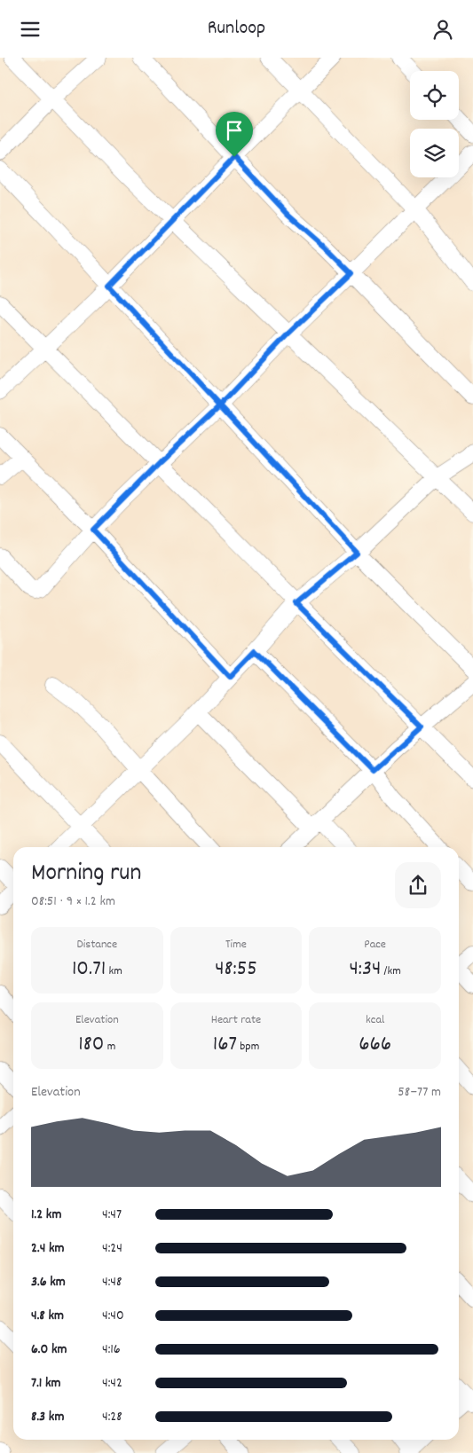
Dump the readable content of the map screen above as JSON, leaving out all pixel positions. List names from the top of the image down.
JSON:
{
  "page": {
    "header": "Runloop",
    "heading": ["Morning run", "08:51 · 9 × 1.2 km"],
    "stats": [
      ["Distance", "10.71 km"],
      ["Time", "48:55"],
      ["Pace", "4:34 /km"],
      ["Elevation", "180 m"],
      ["Heart rate", "167 bpm"],
      ["kcal", "666"]
    ],
    "chart": ["Elevation", "58–77 m"],
    "list": [
      {
        "name": "1.2 km",
        "note": "4:47"
      },
      {
        "name": "2.4 km",
        "note": "4:24"
      },
      {
        "name": "3.6 km",
        "note": "4:48"
      },
      {
        "name": "4.8 km",
        "note": "4:40"
      },
      {
        "name": "6.0 km",
        "note": "4:16"
      },
      {
        "name": "7.1 km",
        "note": "4:42"
      },
      {
        "name": "8.3 km",
        "note": "4:28"
      }
    ]
  }
}
